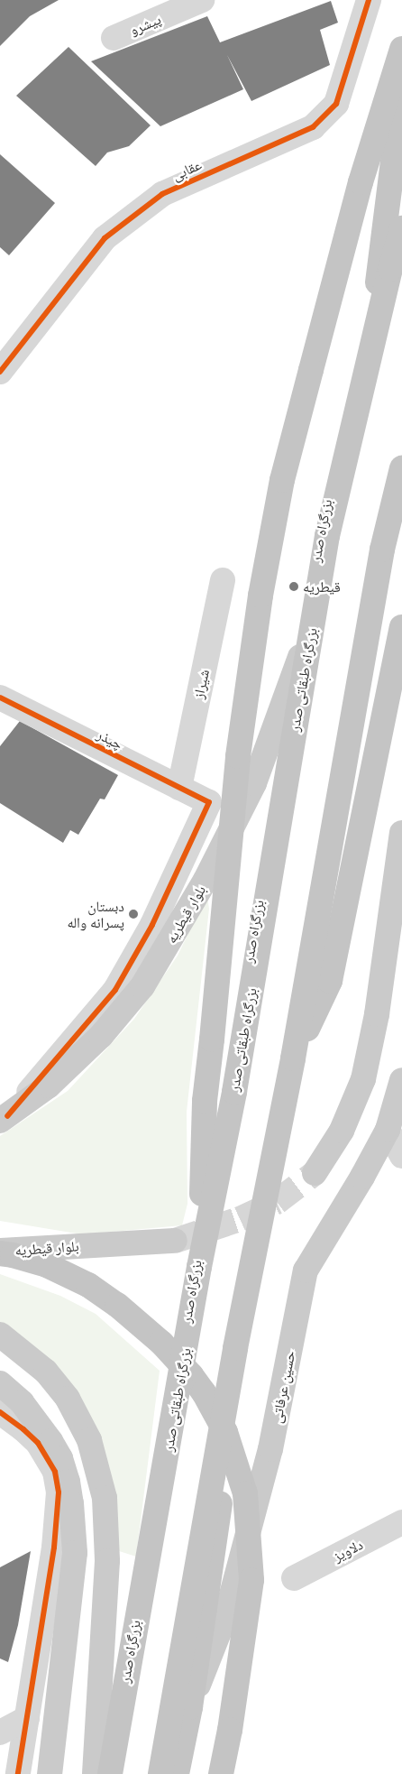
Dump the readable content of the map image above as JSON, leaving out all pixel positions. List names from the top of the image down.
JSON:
{
  "streets": {
    "highway": ["بزرگراه صدر", "بزرگراه طبقاتی صدر"],
    "main road": ["بلوار قیطریه", "حسین عرفاتی"],
    "street": [
      "پیشرو",
      "عقابی",
      "شیراز",
      "چیذر",
      "دلاویز"
    ]
  },
  "crossings": [
    ["بزرگراه صدر", "بزرگراه طبقاتی صدر"],
    ["بزرگراه صدر", "بلوار قیطریه"],
    ["شیراز", "چیذر"],
    ["چیذر", "بلوار قیطریه"]
  ],
  "places": ["قیطریه", "دبستان پسرانه واله"]
}
